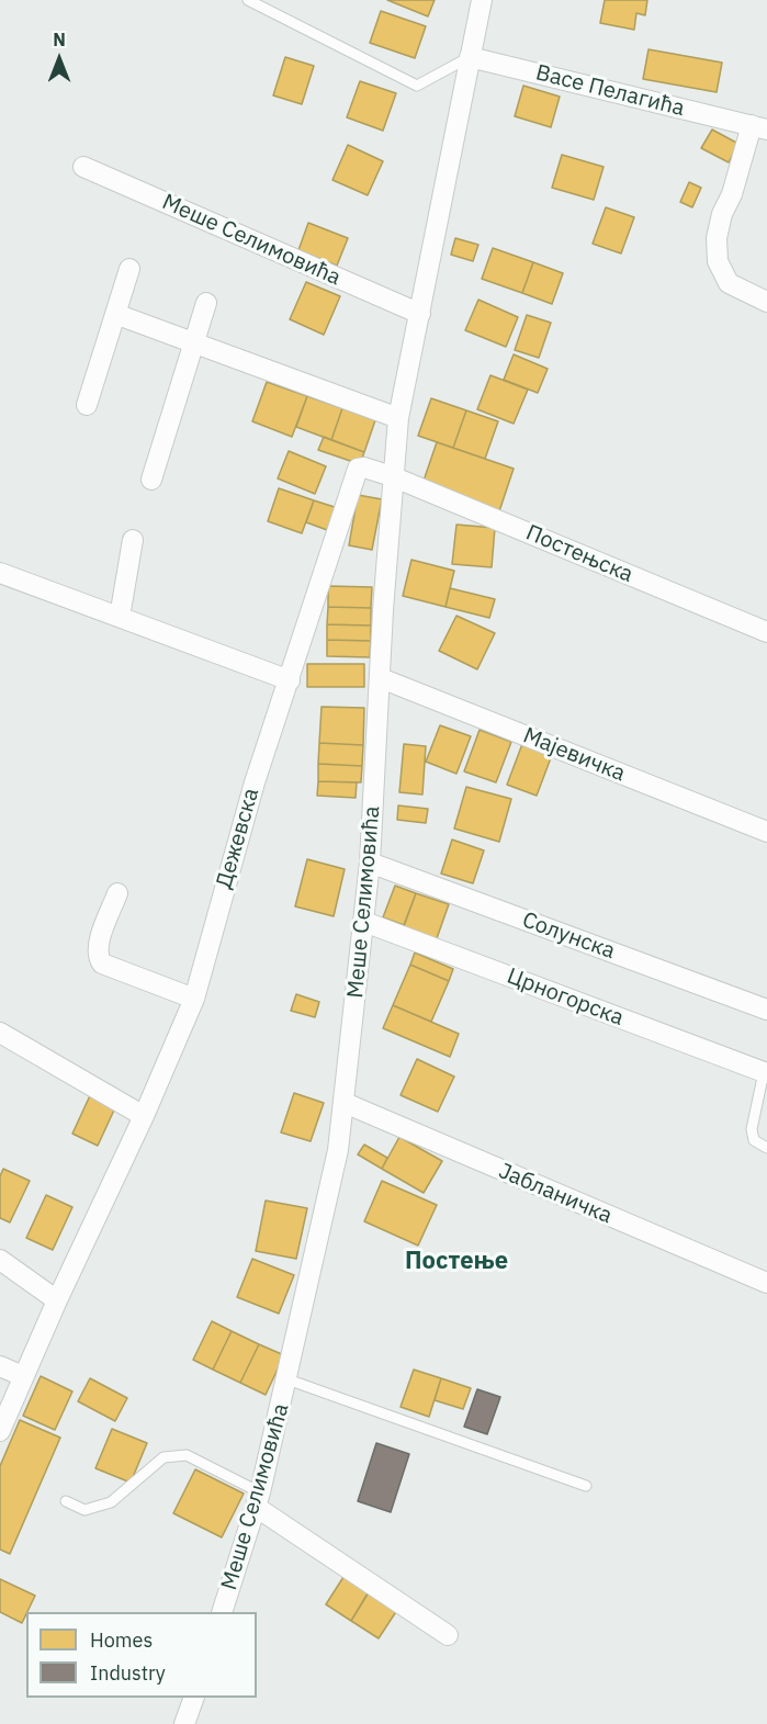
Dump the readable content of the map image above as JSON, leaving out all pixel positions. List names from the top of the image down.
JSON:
{
  "streets": {
    "street": [
      "Васе Пелагића",
      "Меше Селимовића",
      "Постењска",
      "Мајевичка",
      "Дежевска",
      "Солунска",
      "Црногорска",
      "Јабланичка"
    ]
  },
  "crossings": [
    ["Васе Пелагића", "Меше Селимовића"],
    ["Меше Селимовића", "Постењска"],
    ["Меше Селимовића", "Мајевичка"],
    ["Меше Селимовића", "Дежевска"],
    ["Меше Селимовића", "Солунска"],
    ["Меше Селимовића", "Црногорска"],
    ["Меше Селимовића", "Јабланичка"],
    ["Постењска", "Дежевска"]
  ],
  "districts": ["Постење"],
  "legend": ["Homes", "Industry"],
  "north": "top"
}
